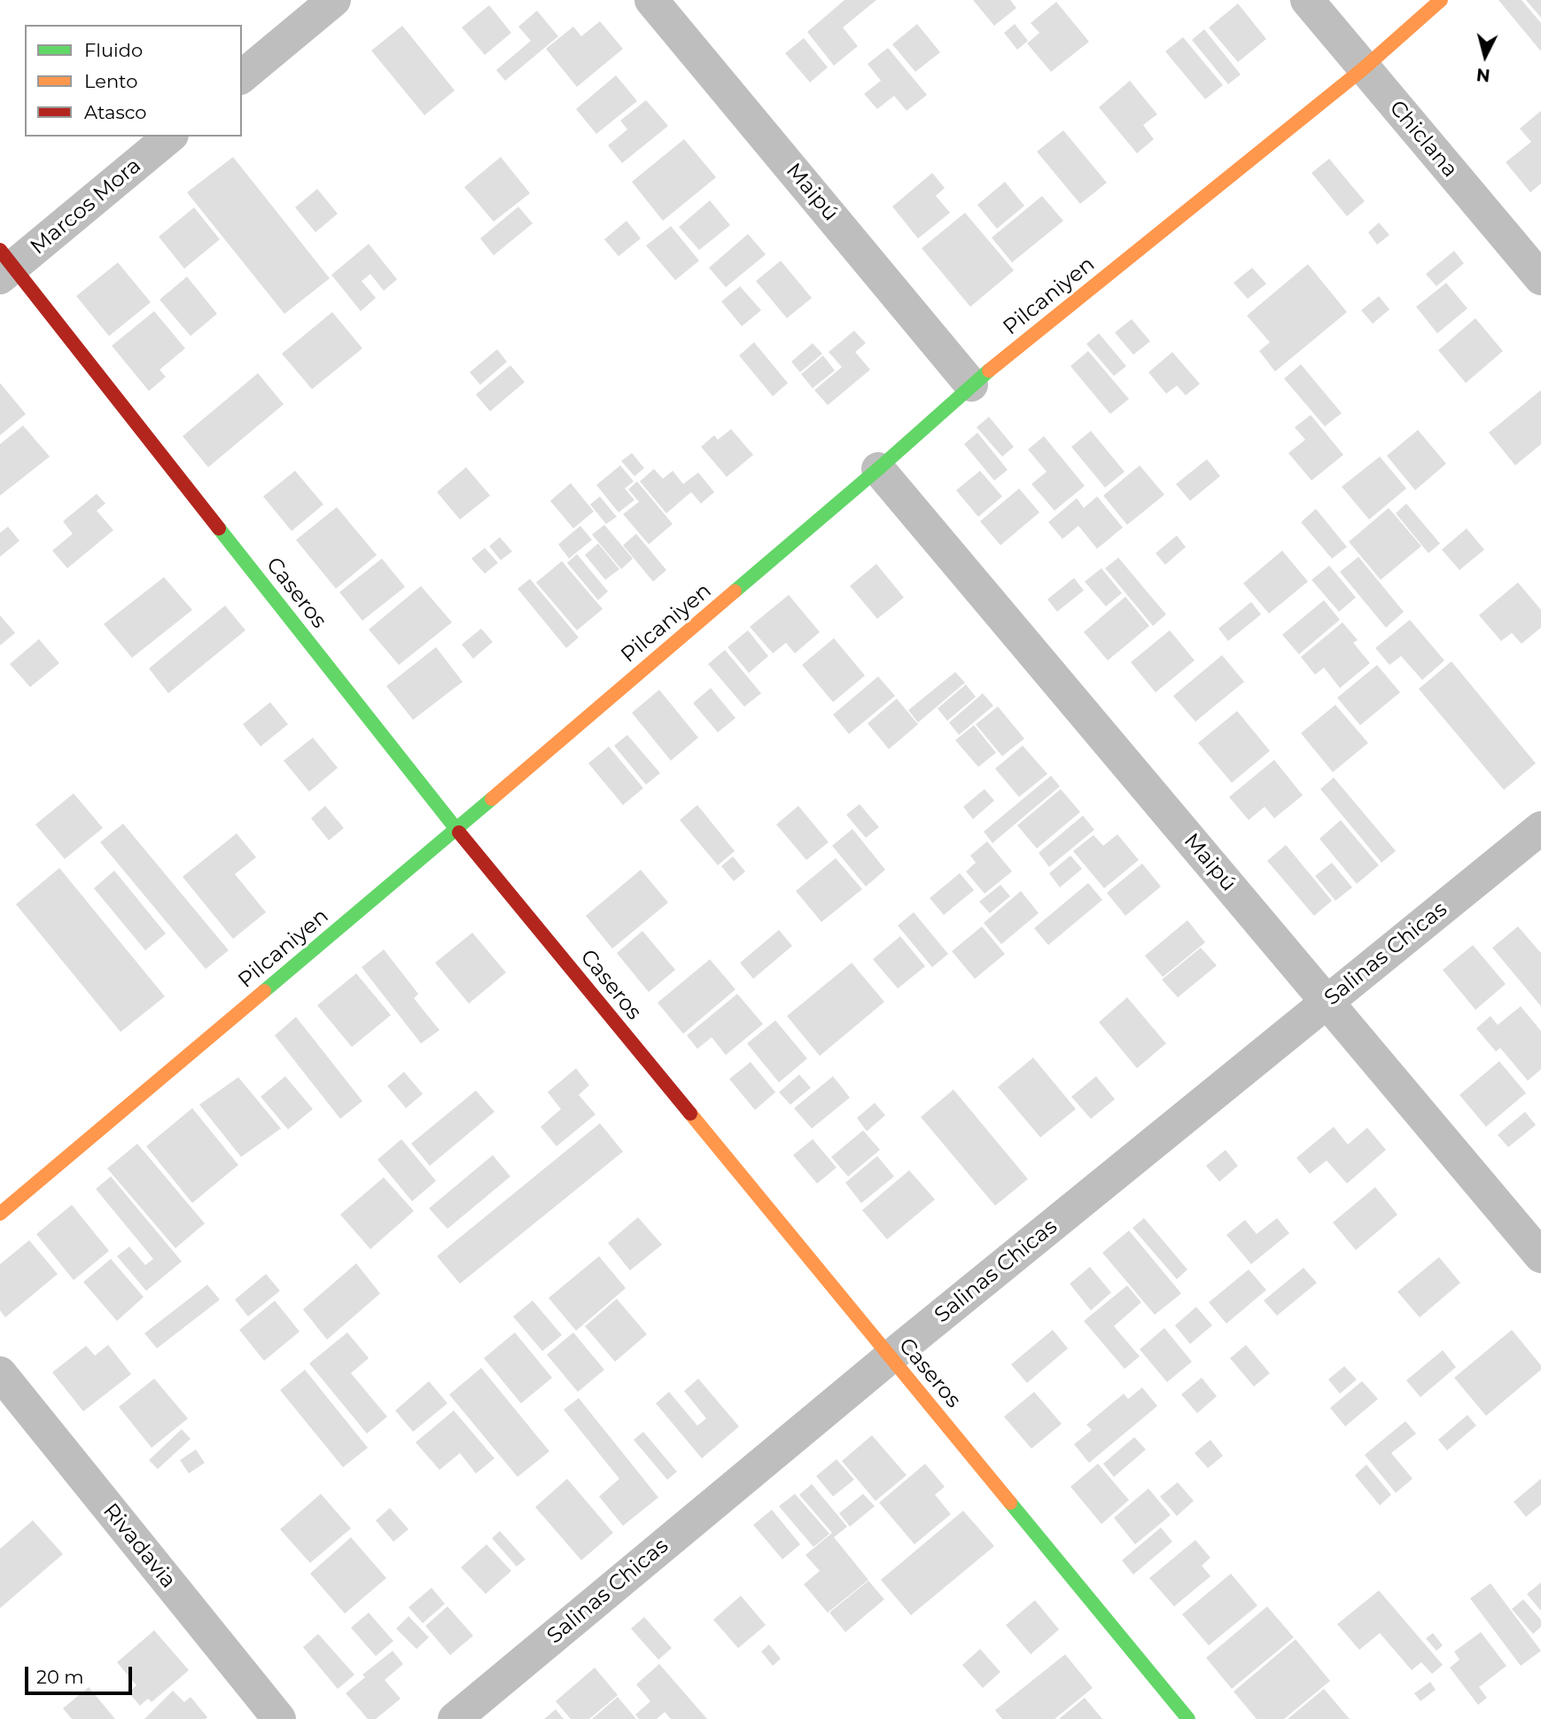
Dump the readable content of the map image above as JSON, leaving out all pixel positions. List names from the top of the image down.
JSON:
{
  "streets": {
    "street": [
      "Chiclana",
      "Maipú",
      "Marcos Mora",
      "Pilcaniyen",
      "Caseros",
      "Salinas Chicas",
      "Rivadavia"
    ]
  },
  "crossings": [
    ["Chiclana", "Pilcaniyen"],
    ["Maipú", "Pilcaniyen"],
    ["Maipú", "Salinas Chicas"],
    ["Marcos Mora", "Caseros"],
    ["Pilcaniyen", "Caseros"],
    ["Caseros", "Salinas Chicas"]
  ],
  "legend": ["Fluido", "Lento", "Atasco"],
  "scale_bar": "20 m",
  "north": "bottom"
}
